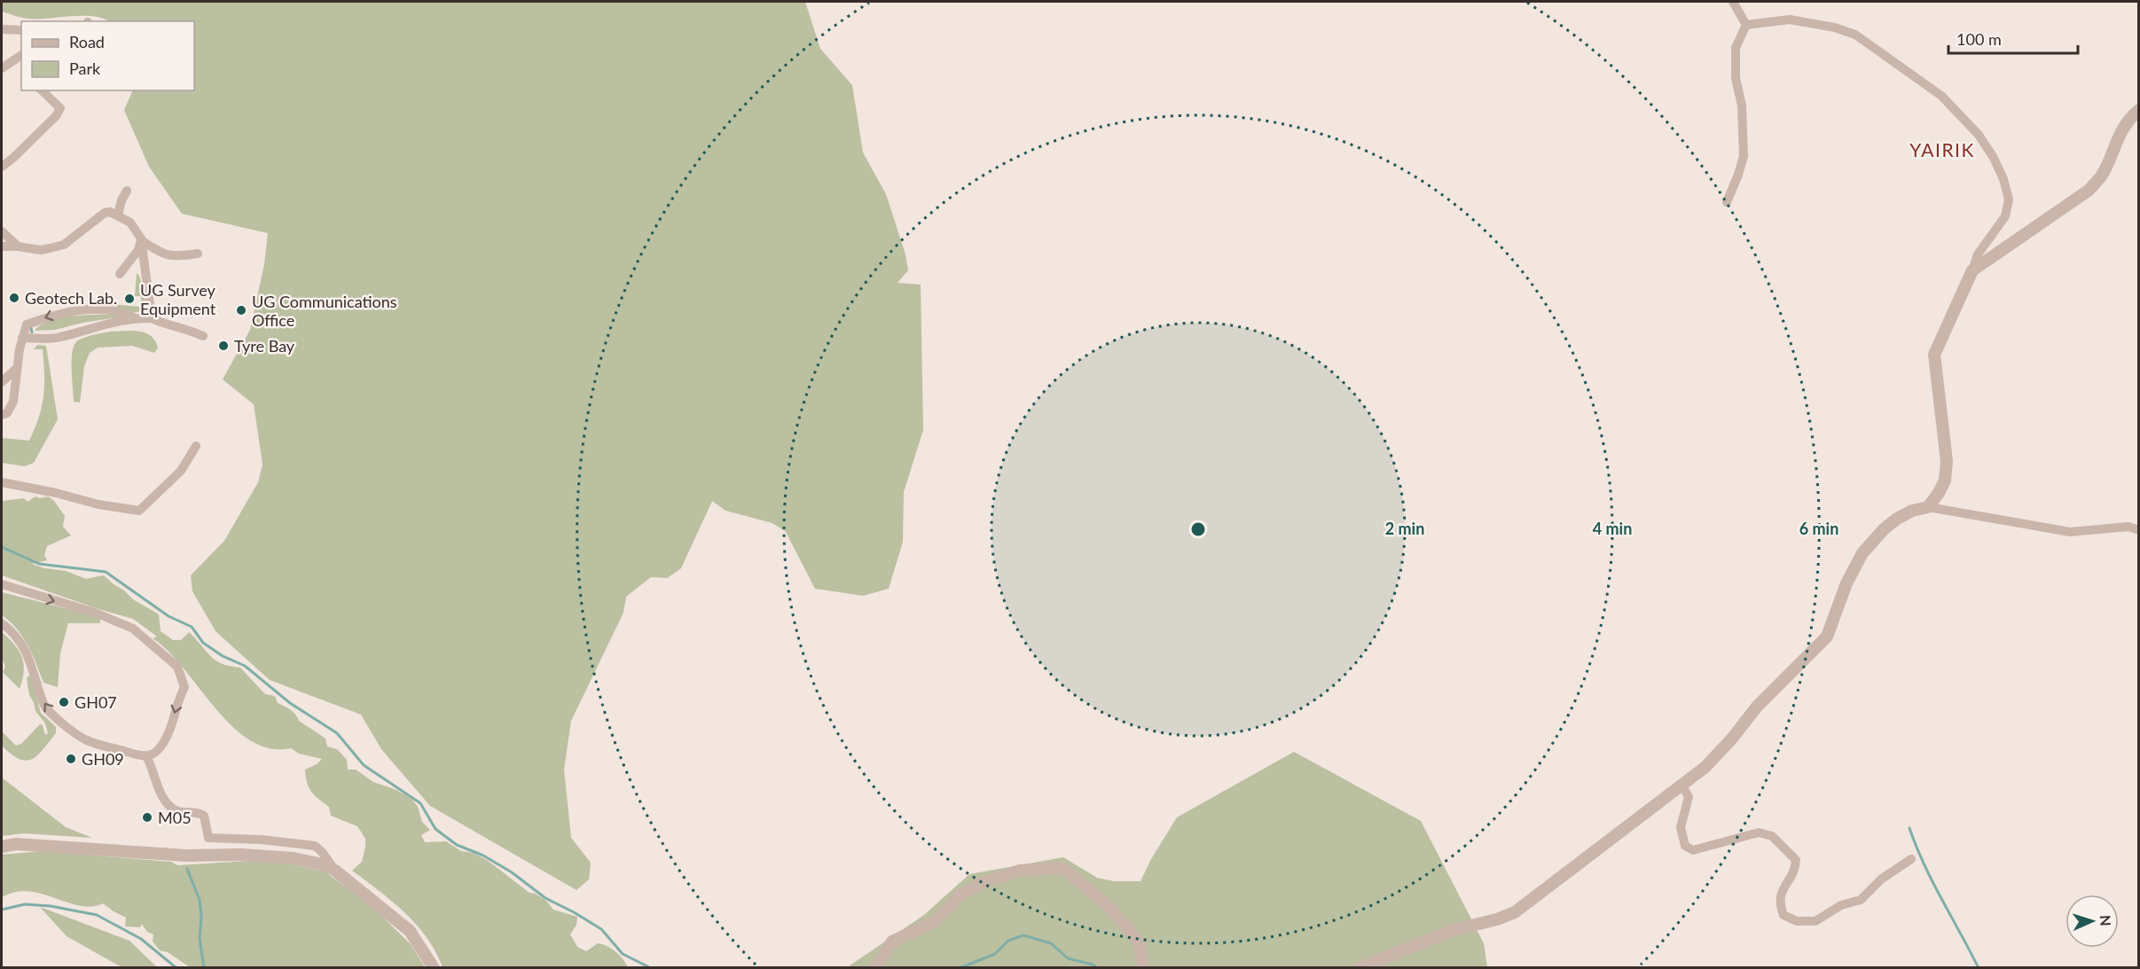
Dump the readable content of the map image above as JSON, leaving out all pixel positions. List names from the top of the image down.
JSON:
{
  "districts": ["YAIRIK"],
  "places": [
    "Geotech Lab.",
    "UG Survey Equipment",
    "UG Communications Office",
    "Tyre Bay",
    "GH07",
    "GH09",
    "M05"
  ],
  "legend": ["Road", "Park"],
  "scale_bar": "100 m",
  "north": "right",
  "rings": ["2 min", "4 min", "6 min"]
}
